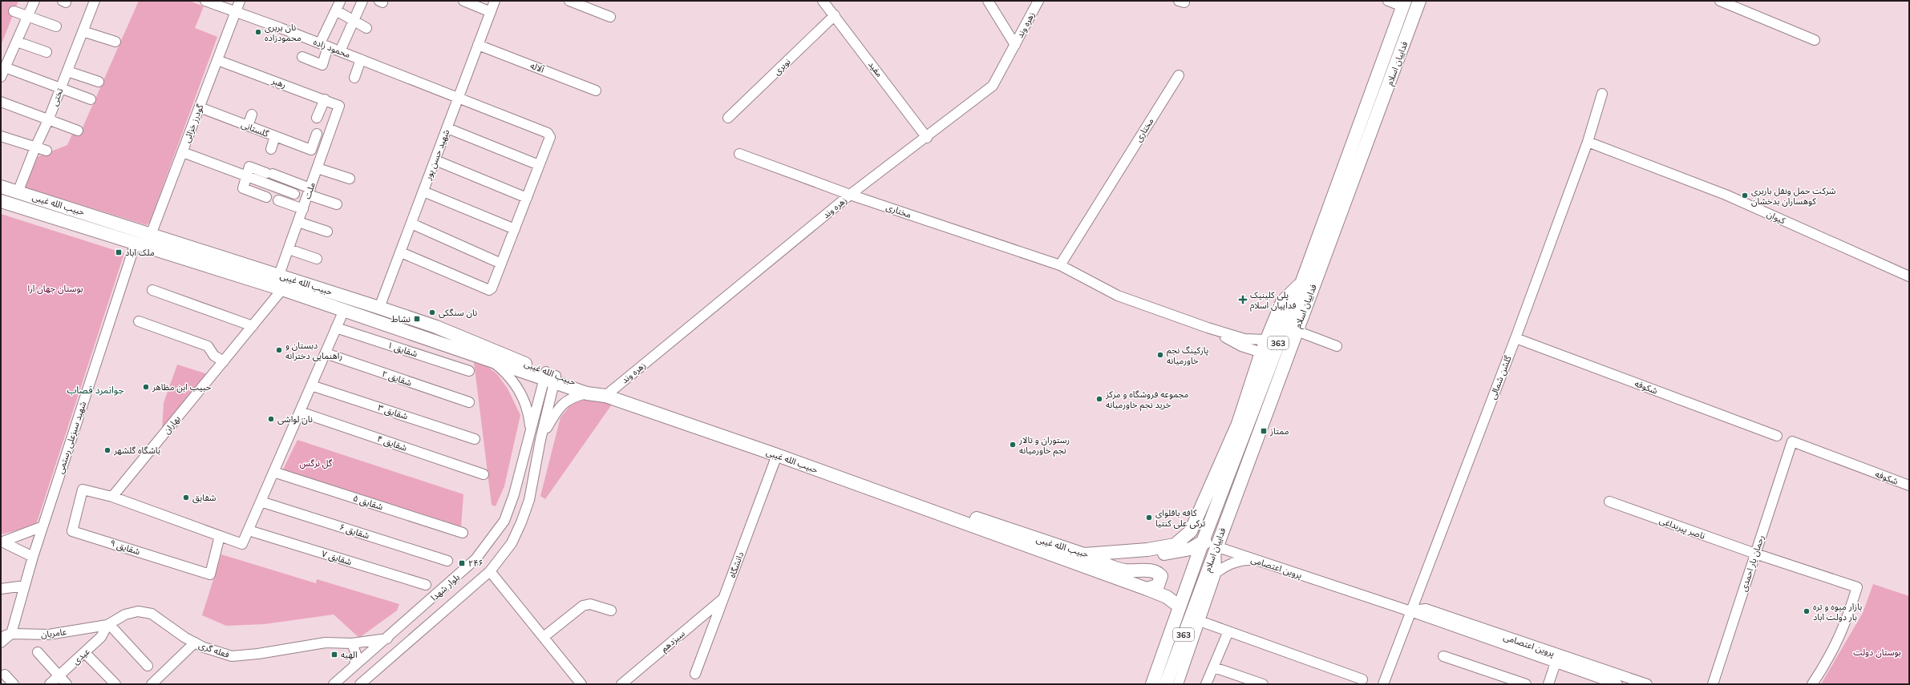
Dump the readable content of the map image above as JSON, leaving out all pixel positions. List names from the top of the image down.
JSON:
{
  "streets": {
    "main road": ["فداییان اسلام", "حبیب الله غیبی", "363"],
    "street": [
      "زهره وند",
      "محمود زاده",
      "نوبری",
      "آلاله",
      "مفید",
      "رهبر",
      "تختی",
      "گودرز خزائی",
      "گلستانی",
      "مختاری",
      "شهید حسن پور",
      "ملت",
      "کیوان",
      "شقایق ۱",
      "گلشن شمالی",
      "شقایق ۲",
      "شکوفه",
      "شقایق ۳",
      "بهاران",
      "شهید سبزعلی رستمی",
      "شقایق ۴",
      "شقایق ۵",
      "ناصر پیربداغی",
      "شقایق ۶",
      "شقایق ۹",
      "شقایق ۷",
      "رحمان یار احمدی",
      "دانشگاه",
      "پروین اعتصامی",
      "بلوار شهدا",
      "عامریان",
      "سیزدهم",
      "فعله گری",
      "عیدی"
    ]
  },
  "crossings": [
    ["زهره وند", "مفید"],
    ["زهره وند", "مختاری"],
    ["زهره وند", "حبیب الله غیبی"],
    ["محمود زاده", "گودرز خزائی"],
    ["محمود زاده", "شهید حسن پور"],
    ["فداییان اسلام", "حبیب الله غیبی"],
    ["فداییان اسلام", "پروین اعتصامی"],
    ["نوبری", "مفید"],
    ["آلاله", "شهید حسن پور"],
    ["رهبر", "گودرز خزائی"],
    ["رهبر", "ملت"],
    ["تختی", "حبیب الله غیبی"],
    ["گودرز خزائی", "گلستانی"],
    ["گودرز خزائی", "حبیب الله غیبی"],
    ["گودرز خزائی", "شهید سبزعلی رستمی"],
    ["شهید حسن پور", "حبیب الله غیبی"],
    ["ملت", "حبیب الله غیبی"],
    ["حبیب الله غیبی", "بهاران"],
    ["حبیب الله غیبی", "شهید سبزعلی رستمی"],
    ["حبیب الله غیبی", "دانشگاه"],
    ["حبیب الله غیبی", "بلوار شهدا"],
    ["کیوان", "گلشن شمالی"],
    ["گلشن شمالی", "شکوفه"],
    ["گلشن شمالی", "پروین اعتصامی"],
    ["شکوفه", "رحمان یار احمدی"],
    ["بهاران", "شقایق ۹"],
    ["شهید سبزعلی رستمی", "عامریان"],
    ["ناصر پیربداغی", "رحمان یار احمدی"],
    ["دانشگاه", "سیزدهم"],
    ["بلوار شهدا", "فعله گری"],
    ["عامریان", "فعله گری"],
    ["عامریان", "عیدی"],
    ["فعله گری", "عیدی"]
  ],
  "districts": ["جوانمرد قصاب"],
  "parks": ["بوستان جهان آرا", "گل نرگس", "بوستان دولت"],
  "places": {
    "other": [
      "نان بربری محمودزاده",
      "شرکت حمل ونقل باربری کوهساران بدخشان",
      "نان سنگکی",
      "دبستان و راهنمایی دخترانه",
      "پارکینگ نجم خاورمیانه",
      "حبیب ابن مظاهر",
      "مجموعه فروشگاه و مرکز خرید نجم خاورمیانه",
      "نان لواشی",
      "رستوران و تالار نجم خاورمیانه",
      "باشگاه گلشهر",
      "شقایق",
      "کافه باقلوای ترکی علی کنتیا",
      "بازار میوه و تره بار دولت آباد"
    ],
    "transit": [
      "ملک آباد",
      "نشاط",
      "ممتاز",
      "۲۴۶",
      "الهیه"
    ],
    "health": ["پلی کلینیک فداییان اسلام"]
  }
}
